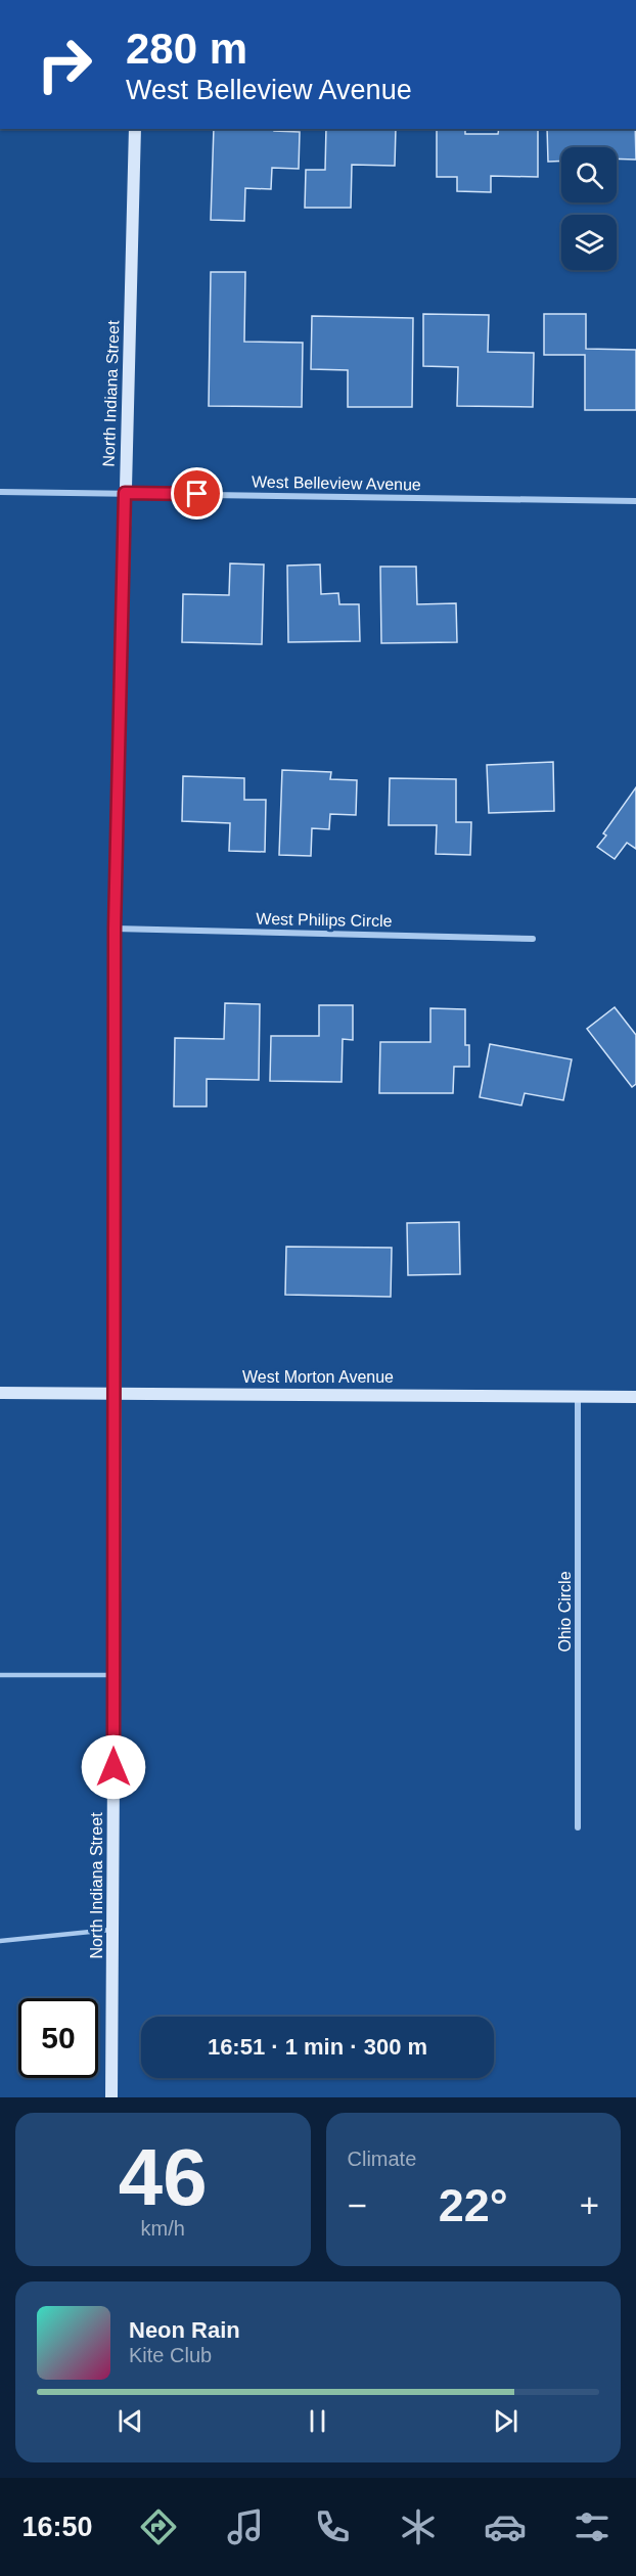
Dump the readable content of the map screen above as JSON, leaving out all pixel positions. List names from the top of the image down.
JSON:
{
  "streets": {
    "main road": ["North Indiana Street", "West Morton Avenue"],
    "street": ["West Belleview Avenue", "West Philips Circle", "Ohio Circle"]
  },
  "crossings": [
    ["North Indiana Street", "West Belleview Avenue"],
    ["North Indiana Street", "West Philips Circle"],
    ["North Indiana Street", "West Morton Avenue"],
    ["West Morton Avenue", "Ohio Circle"]
  ],
  "page": {
    "turn": ["280 m", "West Belleview Avenue"],
    "limit": "50",
    "trip": "16:51 · 1 min · 300 m",
    "tile": [
      ["46", "km/h"],
      "Climate"
    ],
    "heat": ["−", "22°", "+"],
    "song": ["Neon Rain", "Kite Club"],
    "tabs": "16:50"
  }
}
